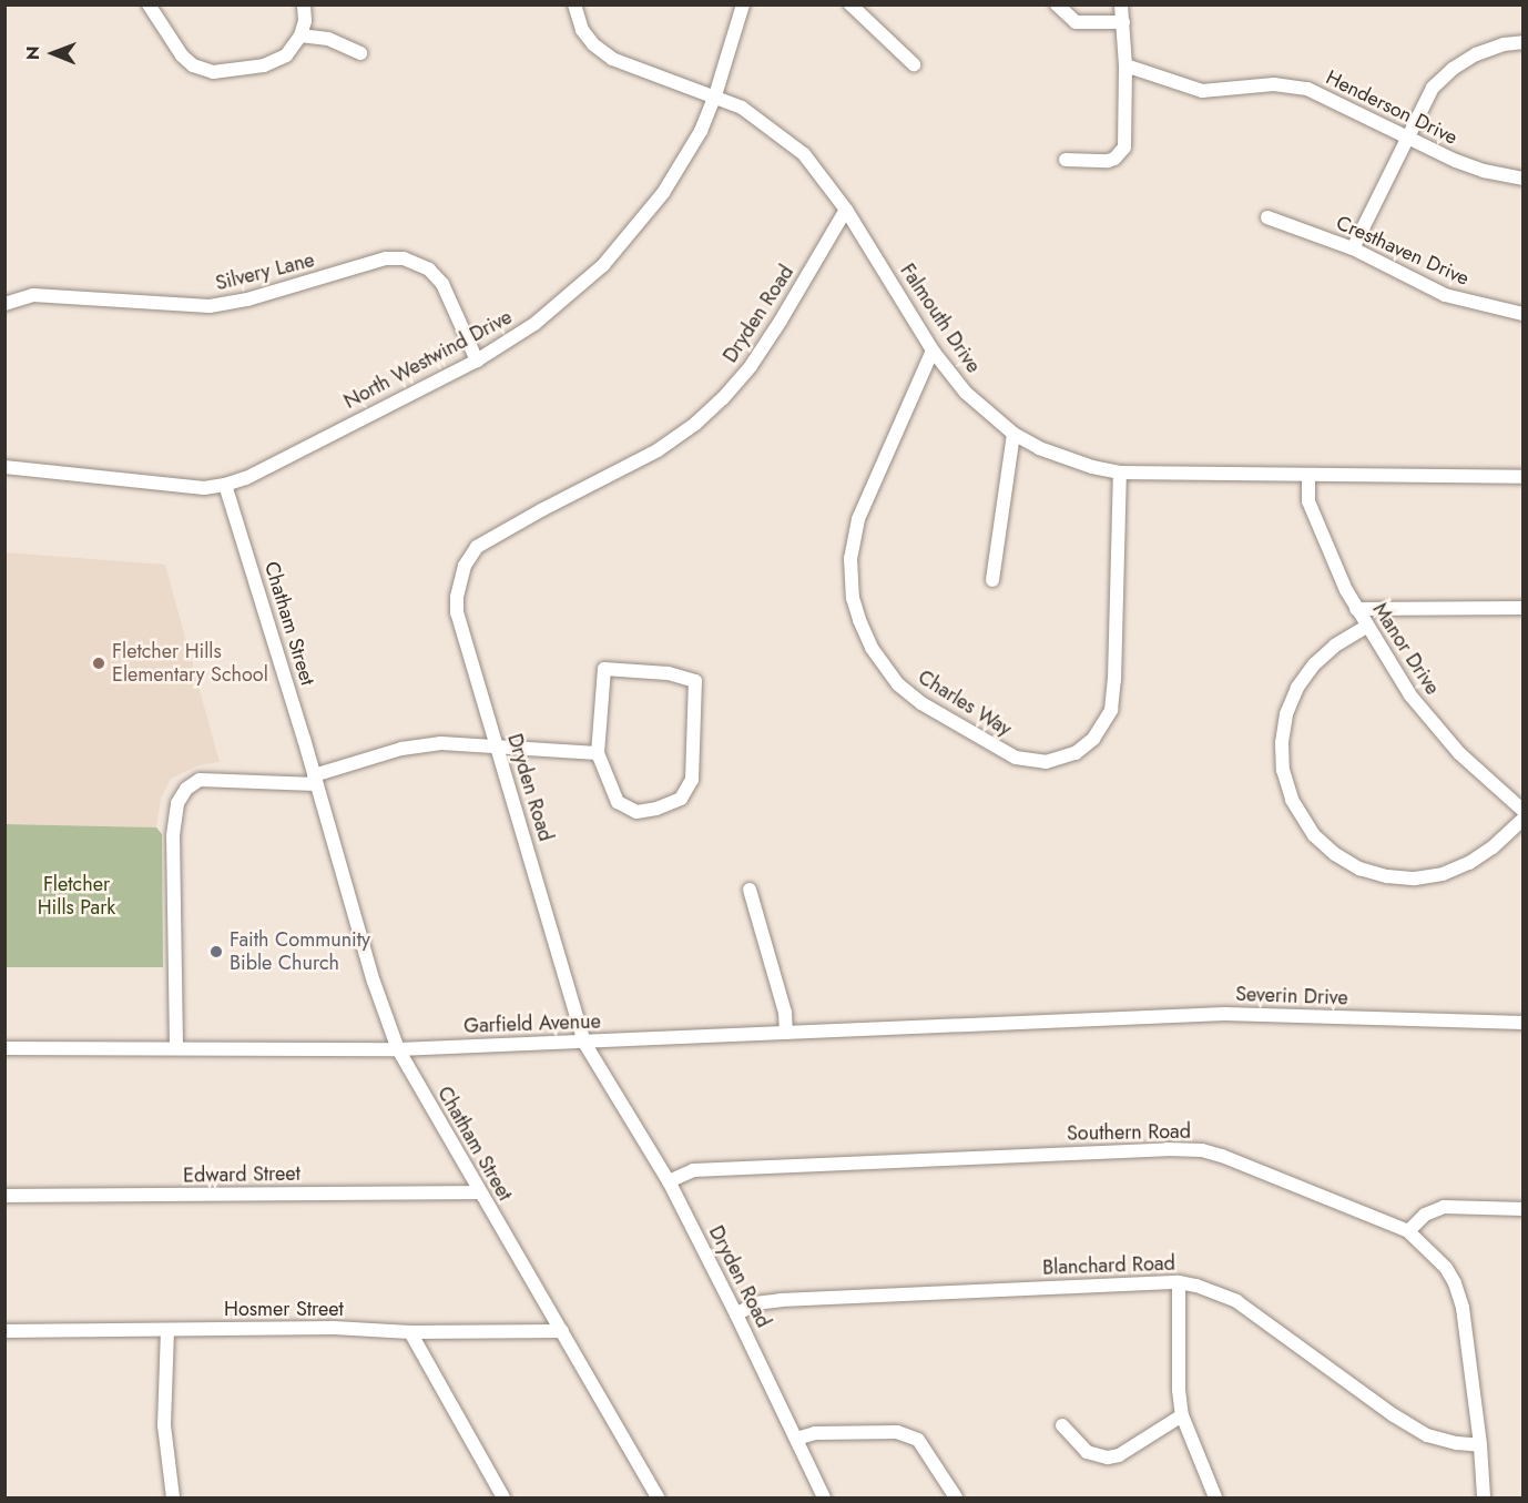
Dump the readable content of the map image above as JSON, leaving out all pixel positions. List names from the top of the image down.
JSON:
{
  "streets": {
    "street": [
      "Henderson Drive",
      "Cresthaven Drive",
      "Silvery Lane",
      "Dryden Road",
      "Falmouth Drive",
      "North Westwind Drive",
      "Chatham Street",
      "Manor Drive",
      "Charles Way",
      "Severin Drive",
      "Garfield Avenue",
      "Southern Road",
      "Edward Street",
      "Blanchard Road",
      "Hosmer Street"
    ]
  },
  "crossings": [
    ["Silvery Lane", "North Westwind Drive"],
    ["Dryden Road", "Falmouth Drive"],
    ["Dryden Road", "Garfield Avenue"],
    ["Dryden Road", "Southern Road"],
    ["Dryden Road", "Blanchard Road"],
    ["Falmouth Drive", "North Westwind Drive"],
    ["Falmouth Drive", "Manor Drive"],
    ["Falmouth Drive", "Charles Way"],
    ["North Westwind Drive", "Chatham Street"],
    ["Chatham Street", "Garfield Avenue"],
    ["Chatham Street", "Edward Street"],
    ["Chatham Street", "Hosmer Street"],
    ["Severin Drive", "Garfield Avenue"],
    ["Southern Road", "Blanchard Road"]
  ],
  "parks": ["Fletcher Hills Park"],
  "places": ["Fletcher Hills Elementary School", "Faith Community Bible Church"],
  "north": "left"
}
